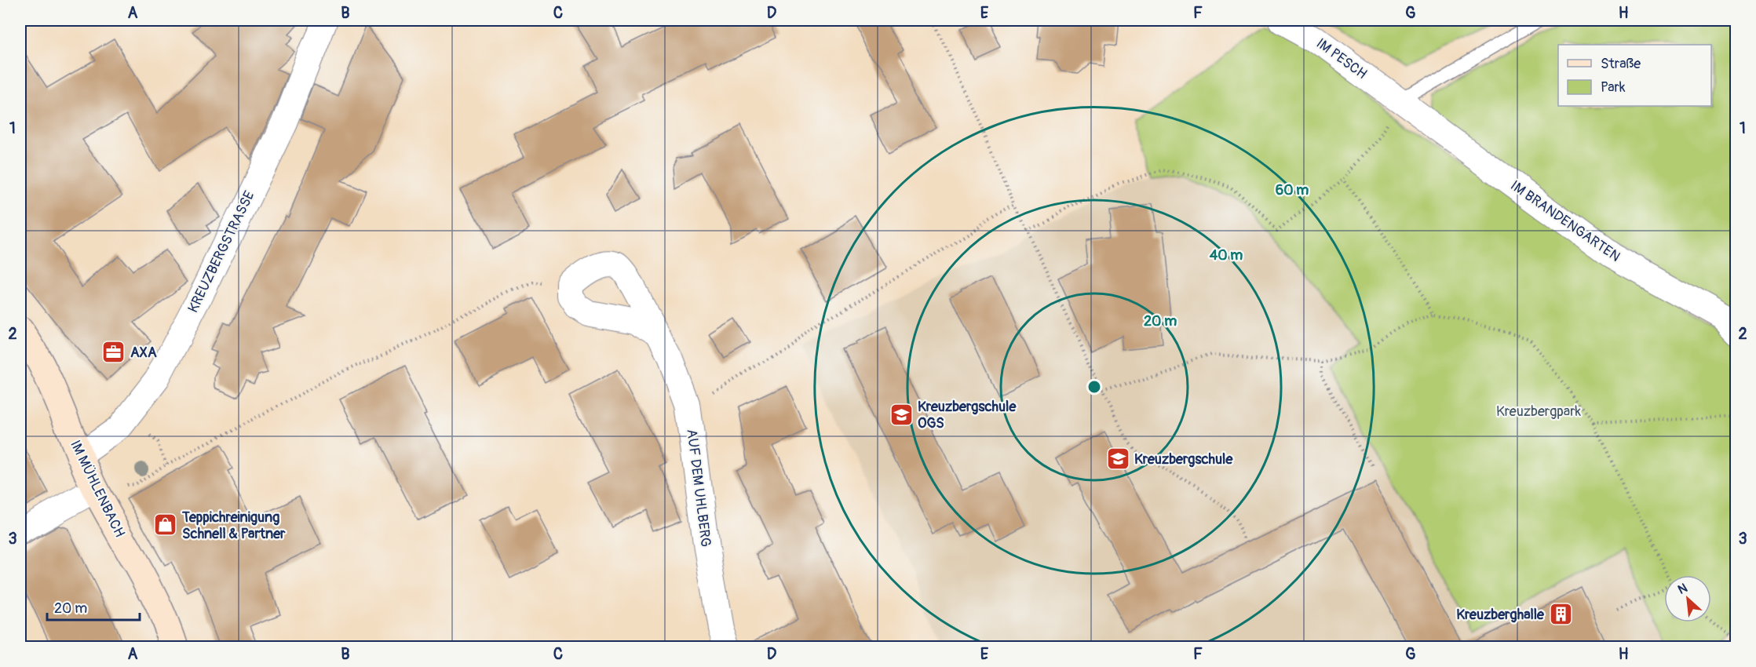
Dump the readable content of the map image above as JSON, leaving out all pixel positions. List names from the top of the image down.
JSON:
{
  "streets": {
    "street": [
      "IM PESCH",
      "IM BRANDENGARTEN",
      "KREUZBERGSTRASSE",
      "AUF DEM UHLBERG",
      "IM MÜHLENBACH"
    ]
  },
  "crossings": [
    ["IM PESCH", "IM BRANDENGARTEN"],
    ["KREUZBERGSTRASSE", "IM MÜHLENBACH"]
  ],
  "parks": ["Kreuzbergpark"],
  "places": {
    "office": ["AXA"],
    "school or university": ["Kreuzbergschule OGS", "Kreuzbergschule"],
    "shop": ["Teppichreinigung Schnell & Partner"],
    "building": ["Kreuzberghalle"]
  },
  "legend": ["Straße", "Park"],
  "scale_bar": "20 m",
  "north": "top left",
  "grid": {
    "columns": [
      "A",
      "B",
      "C",
      "D",
      "E",
      "F",
      "G",
      "H"
    ],
    "rows": ["1", "2", "3"]
  },
  "rings": ["60 m", "40 m", "20 m"]
}
